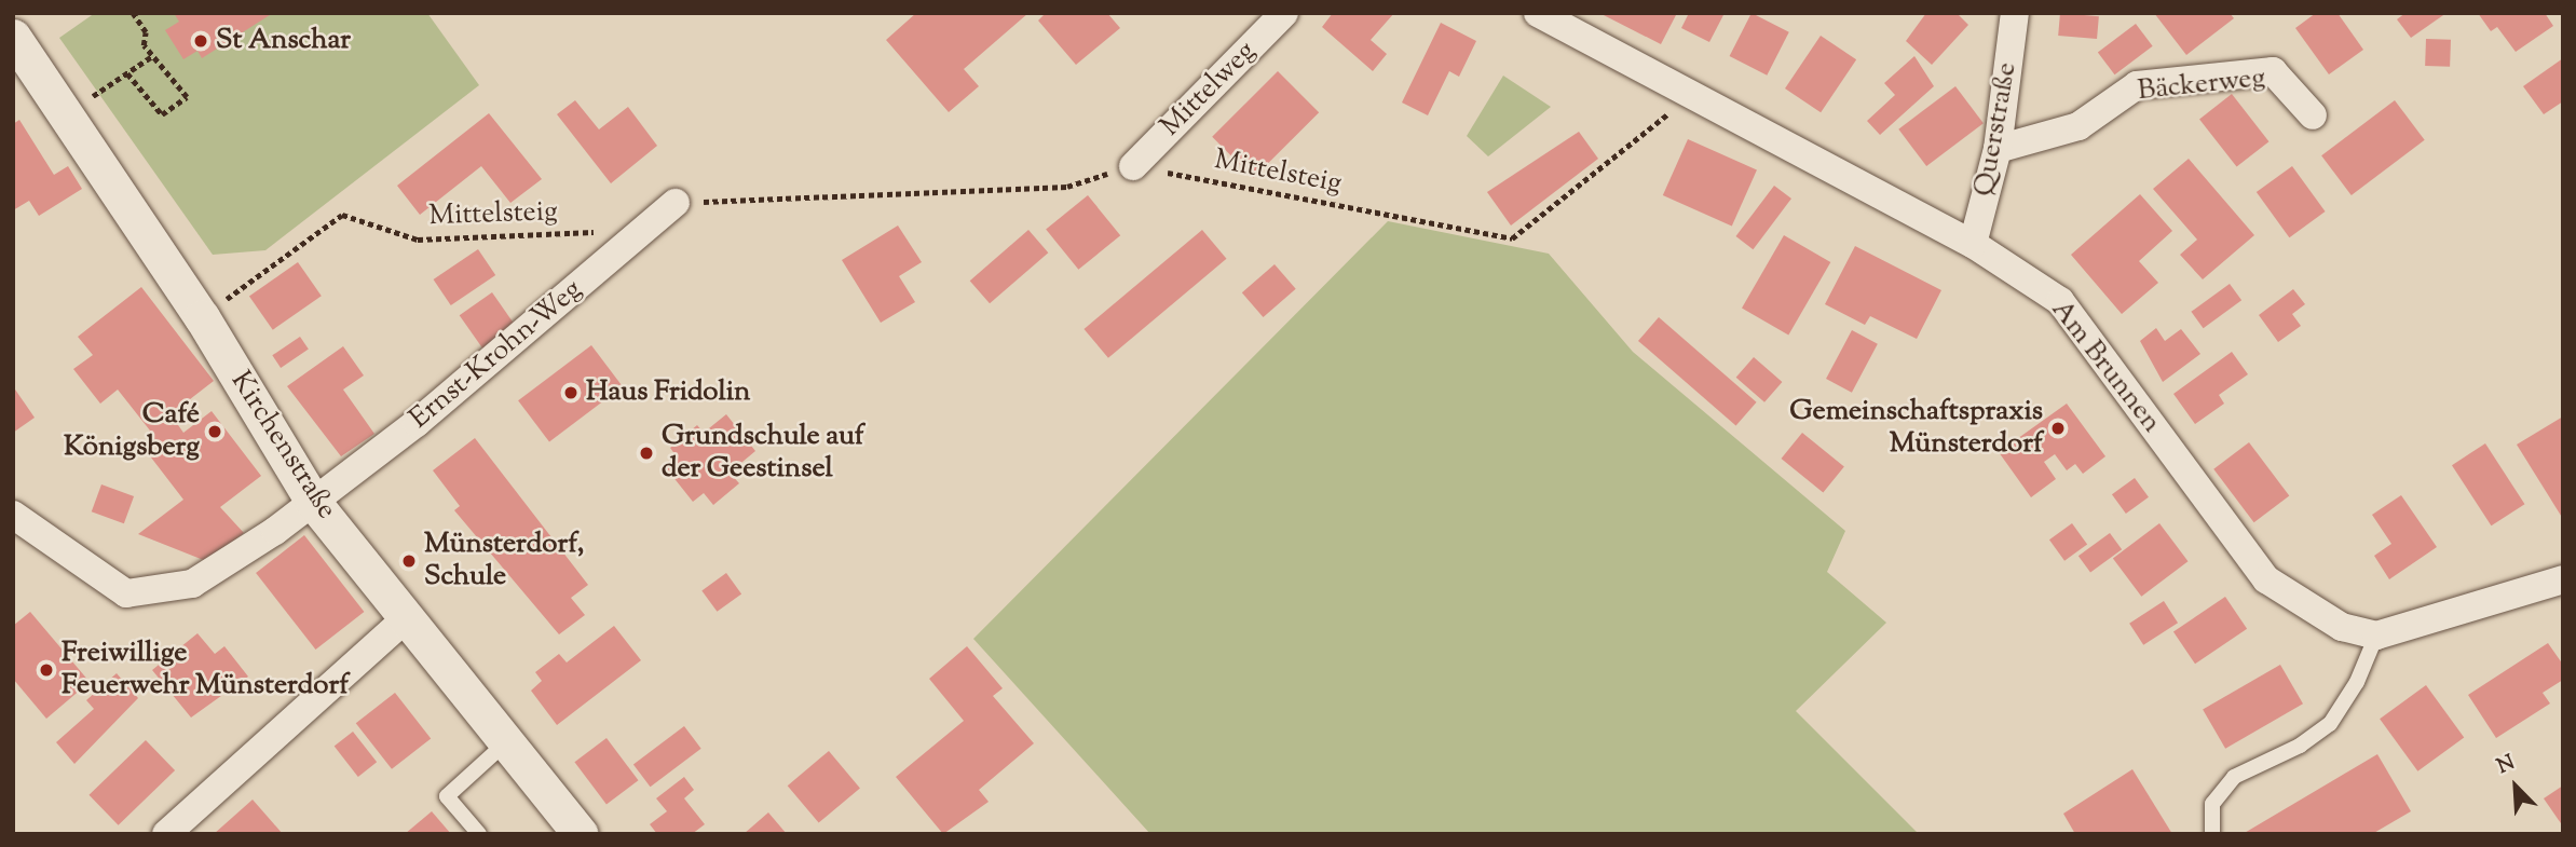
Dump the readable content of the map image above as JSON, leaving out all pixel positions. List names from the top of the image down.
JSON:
{
  "streets": {
    "street": [
      "Bäckerweg",
      "Mittelweg",
      "Querstraße",
      "Ernst-Krohn-Weg",
      "Am Brunnen",
      "Kirchenstraße"
    ],
    "path": ["Mittelsteig"]
  },
  "crossings": [
    ["Bäckerweg", "Querstraße"],
    ["Mittelweg", "Mittelsteig"],
    ["Querstraße", "Am Brunnen"],
    ["Mittelsteig", "Ernst-Krohn-Weg"],
    ["Mittelsteig", "Am Brunnen"],
    ["Mittelsteig", "Kirchenstraße"],
    ["Ernst-Krohn-Weg", "Kirchenstraße"]
  ],
  "places": [
    "St Anschar",
    "Haus Fridolin",
    "Gemeinschaftspraxis Münsterdorf",
    "Café Königsberg",
    "Grundschule auf der Geestinsel",
    "Münsterdorf, Schule",
    "Freiwillige Feuerwehr Münsterdorf"
  ],
  "north": "top left"
}
